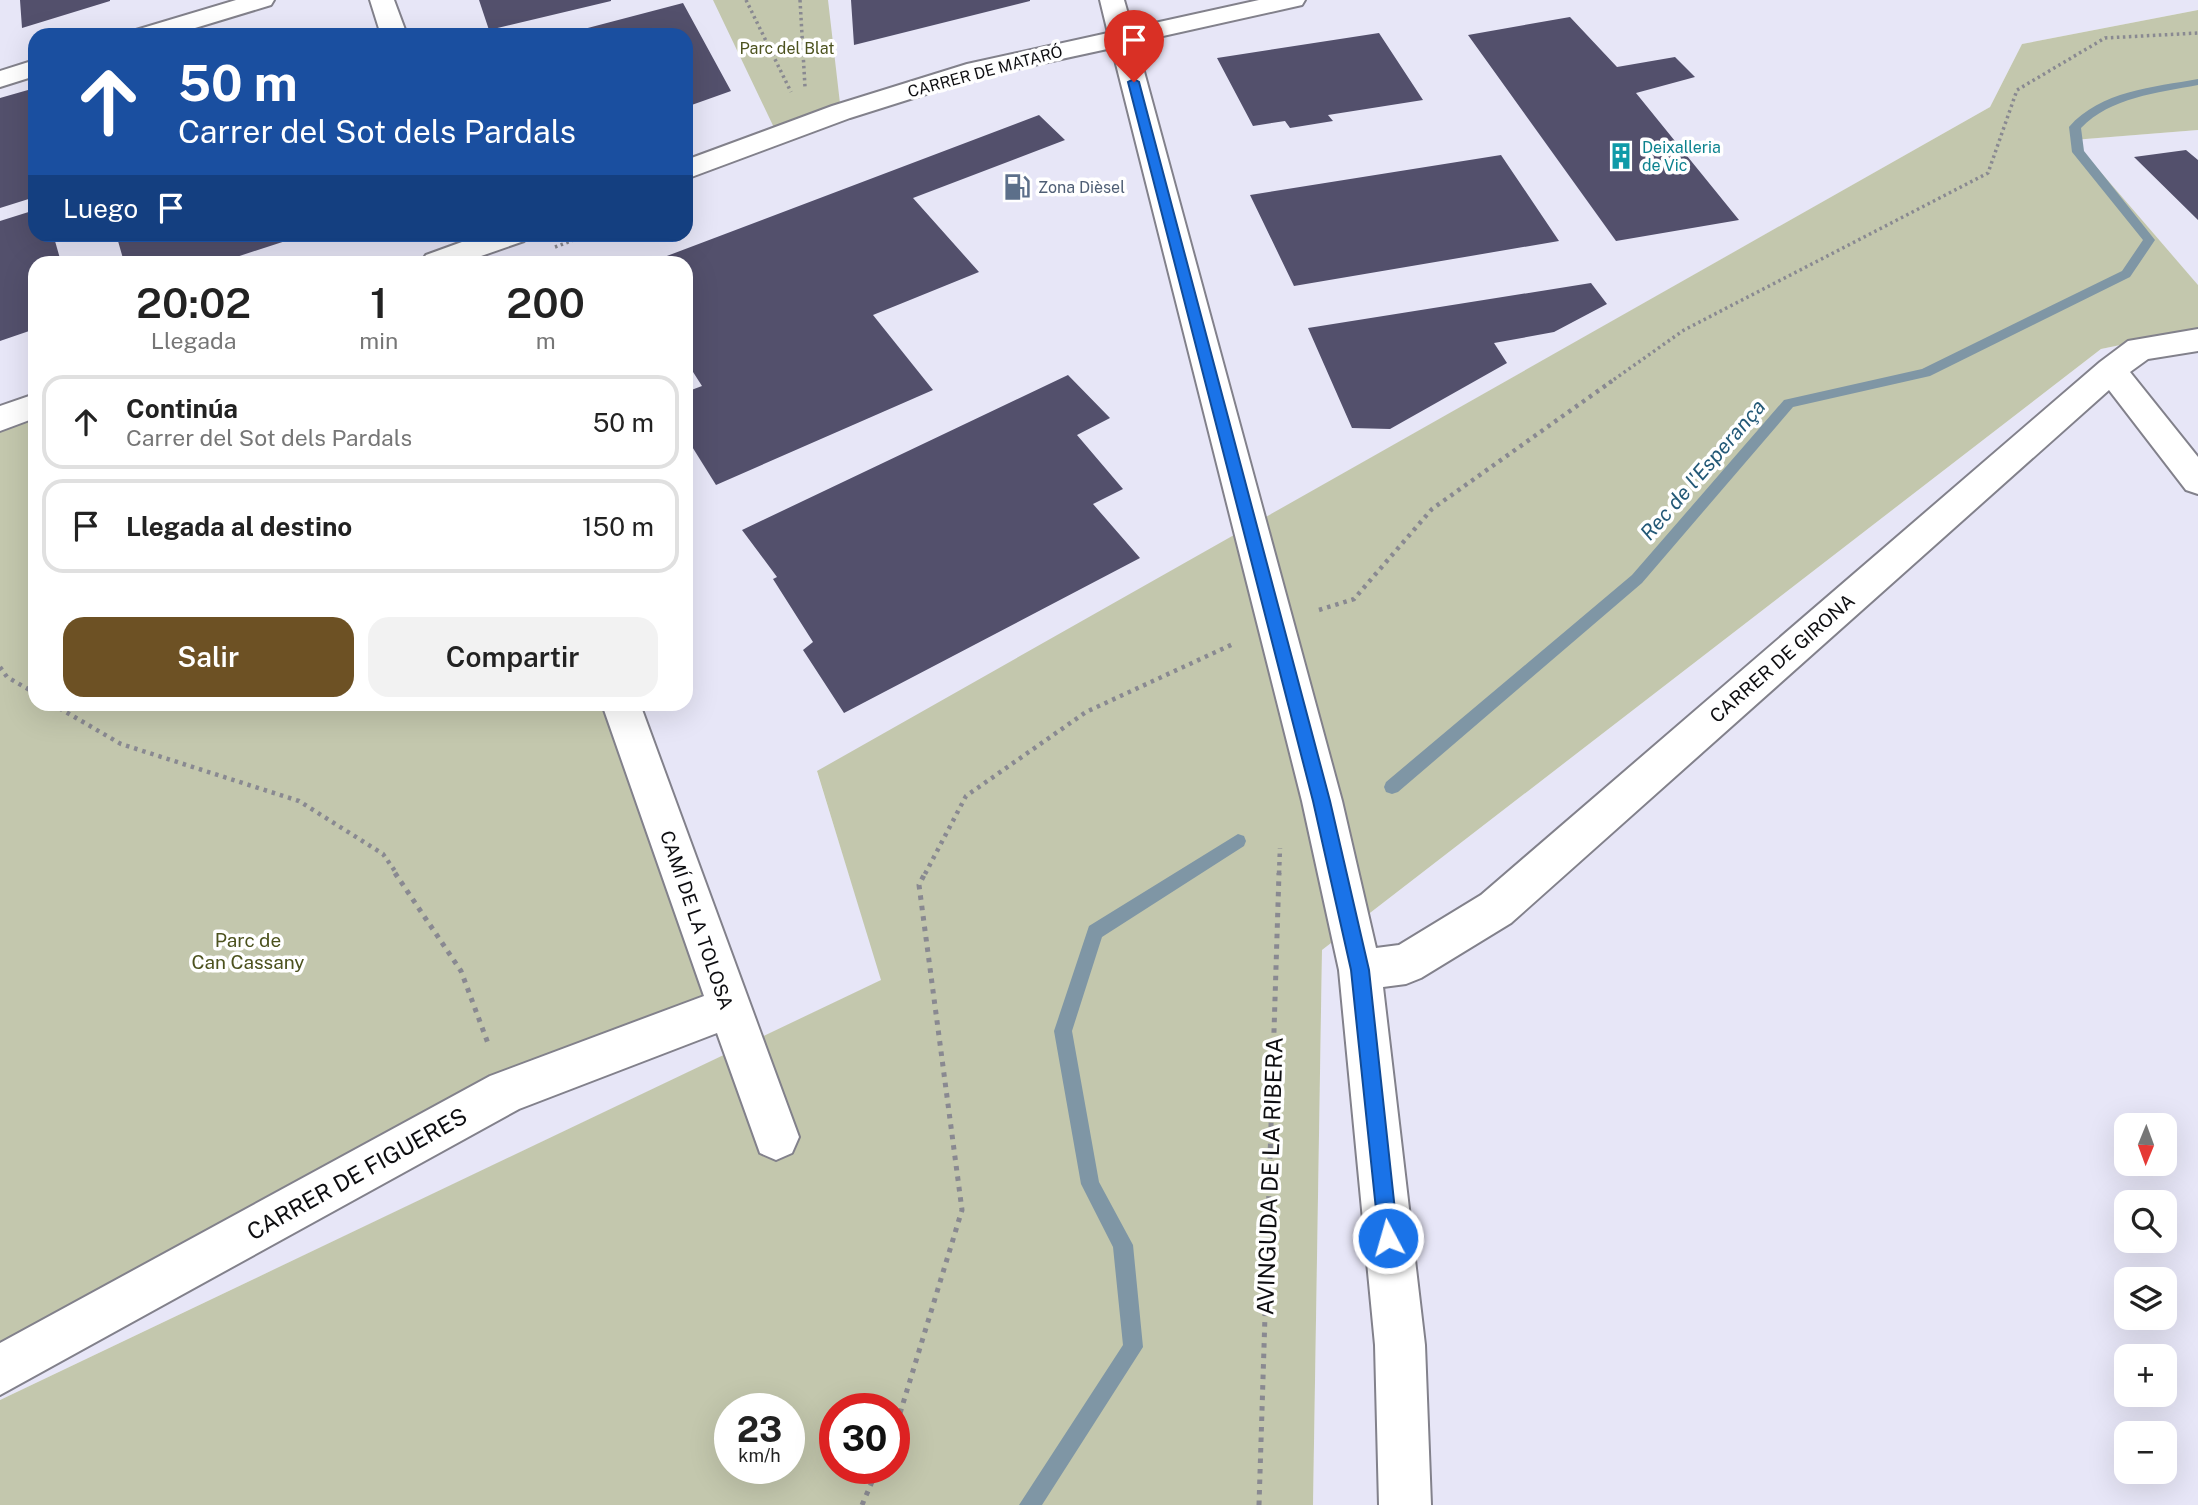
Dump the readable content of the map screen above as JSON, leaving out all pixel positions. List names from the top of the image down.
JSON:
{
  "streets": {
    "street": [
      "CARRER DE MATARÓ",
      "CARRER DE GIRONA",
      "CAMÍ DE LA TOLOSA",
      "CARRER DE FIGUERES"
    ],
    "path": ["AVINGUDA DE LA RIBERA"]
  },
  "crossings": [
    ["CAMÍ DE LA TOLOSA", "CARRER DE FIGUERES"]
  ],
  "water": ["Rec de l'Esperança"],
  "parks": ["Parc del Blat", "Parc de Can Cassany"],
  "places": {
    "building": ["Deixalleria de Vic"],
    "fuel station": ["Zona Dièsel"]
  },
  "north": "bottom",
  "page": {
    "turn": ["50 m", "Carrer del Sot dels Pardals"],
    "then": "Luego",
    "eta": [
      "20:02",
      "Llegada",
      "1",
      "min",
      "200",
      "m"
    ],
    "list": [
      {
        "name": "Continúa",
        "note": "Carrer del Sot dels Pardals",
        "value": "50 m"
      },
      {
        "name": "Llegada al destino",
        "value": "150 m"
      }
    ],
    "buttons": ["Salir", "Compartir"],
    "map_buttons": ["+", "−"],
    "speed": "23 km/h",
    "limit": "30"
  }
}
